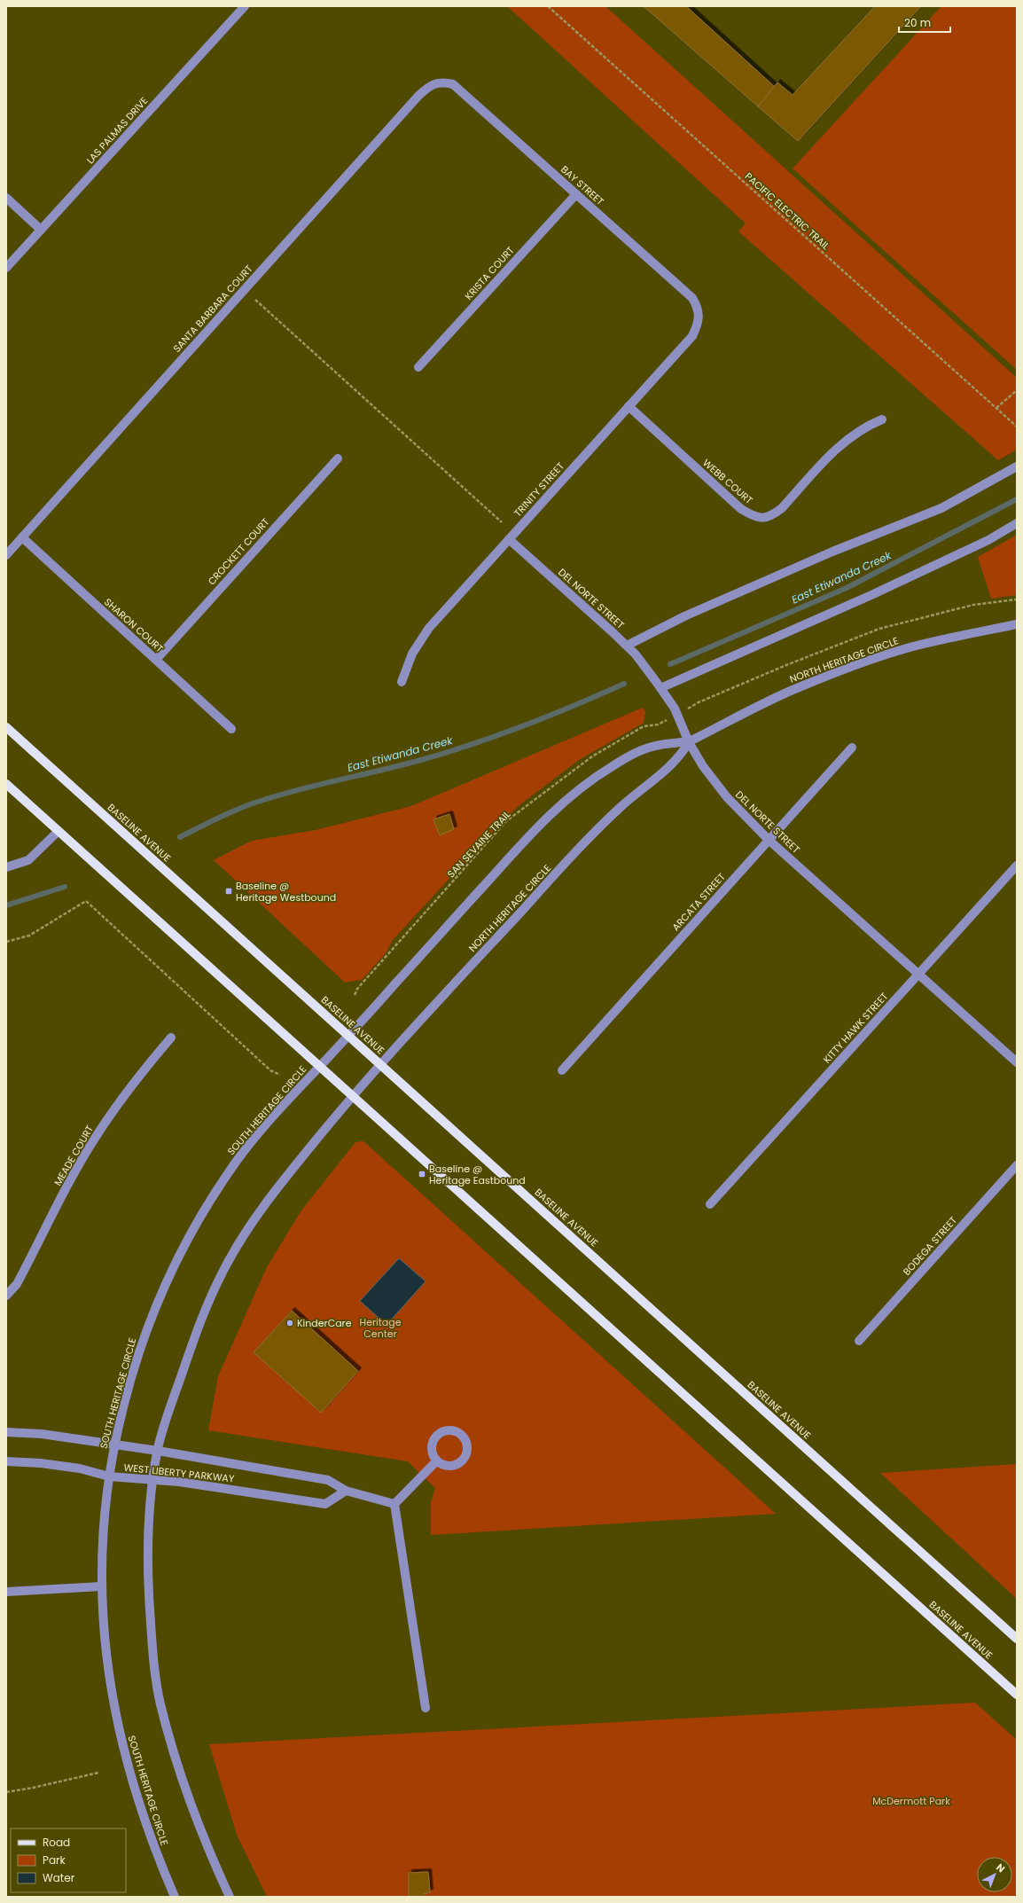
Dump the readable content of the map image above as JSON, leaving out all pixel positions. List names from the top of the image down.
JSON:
{
  "streets": {
    "main road": ["BASELINE AVENUE"],
    "street": [
      "LAS PALMAS DRIVE",
      "BAY STREET",
      "KRISTA COURT",
      "SANTA BARBARA COURT",
      "WEBB COURT",
      "TRINITY STREET",
      "CROCKETT COURT",
      "DEL NORTE STREET",
      "SHARON COURT",
      "NORTH HERITAGE CIRCLE",
      "ARCATA STREET",
      "KITTY HAWK STREET",
      "SOUTH HERITAGE CIRCLE",
      "MEADE COURT",
      "BODEGA STREET",
      "WEST LIBERTY PARKWAY"
    ],
    "path": ["PACIFIC ELECTRIC TRAIL", "SAN SEVAINE TRAIL"]
  },
  "crossings": [
    ["BAY STREET", "KRISTA COURT"],
    ["BAY STREET", "SANTA BARBARA COURT"],
    ["BAY STREET", "TRINITY STREET"],
    ["SANTA BARBARA COURT", "SHARON COURT"],
    ["WEBB COURT", "TRINITY STREET"],
    ["TRINITY STREET", "DEL NORTE STREET"],
    ["CROCKETT COURT", "SHARON COURT"],
    ["DEL NORTE STREET", "NORTH HERITAGE CIRCLE"],
    ["DEL NORTE STREET", "ARCATA STREET"],
    ["DEL NORTE STREET", "KITTY HAWK STREET"],
    ["NORTH HERITAGE CIRCLE", "BASELINE AVENUE"],
    ["NORTH HERITAGE CIRCLE", "SOUTH HERITAGE CIRCLE"],
    ["BASELINE AVENUE", "SOUTH HERITAGE CIRCLE"],
    ["SOUTH HERITAGE CIRCLE", "WEST LIBERTY PARKWAY"]
  ],
  "water": ["East Etiwanda Creek"],
  "parks": ["Heritage Center", "McDermott Park"],
  "places": {
    "transit": ["Baseline @ Heritage Westbound", "Baseline @ Heritage Eastbound"],
    "other": ["KinderCare"]
  },
  "legend": ["Road", "Park", "Water"],
  "scale_bar": "20 m",
  "north": "top right"
}
